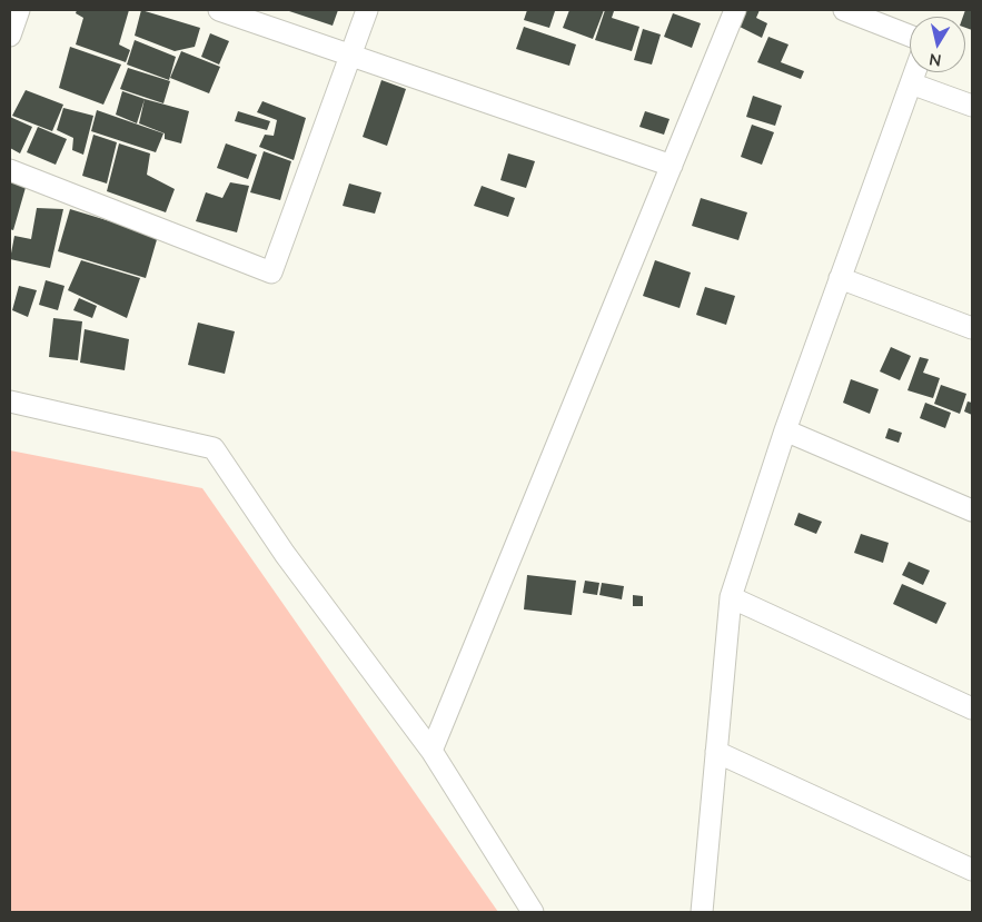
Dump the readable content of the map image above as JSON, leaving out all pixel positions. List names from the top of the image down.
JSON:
{
  "north": "bottom"
}
